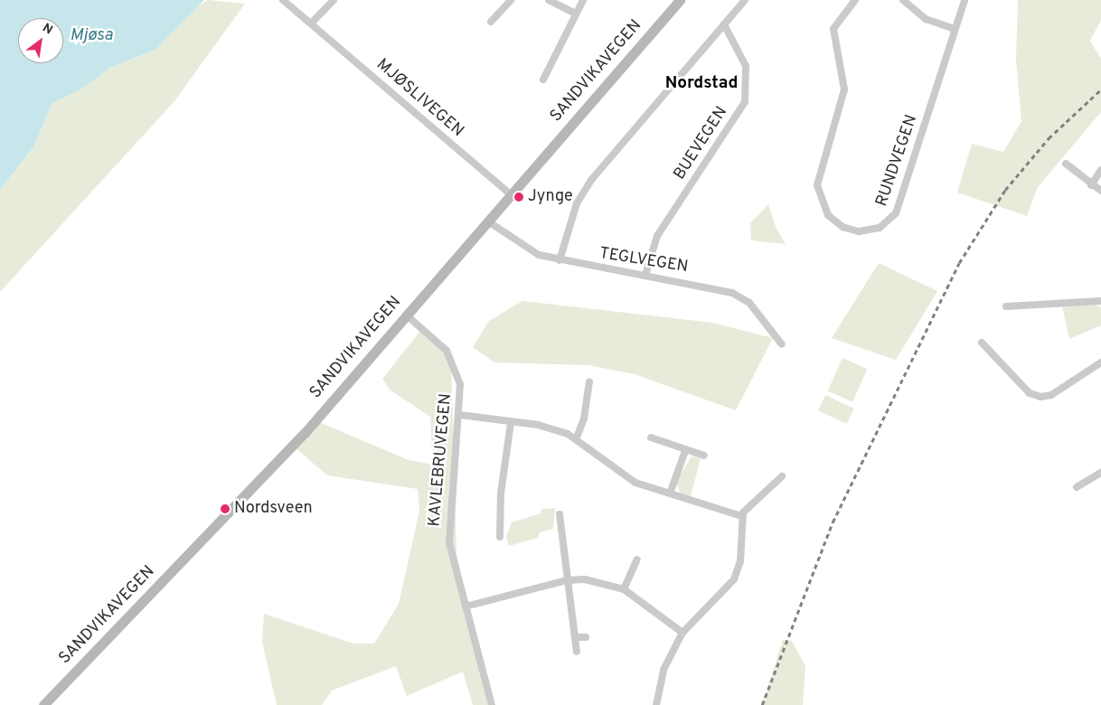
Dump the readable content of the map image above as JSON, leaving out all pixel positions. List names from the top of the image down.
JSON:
{
  "streets": {
    "main road": ["SANDVIKAVEGEN"],
    "street": [
      "MJØSLIVEGEN",
      "BUEVEGEN",
      "RUNDVEGEN",
      "TEGLVEGEN",
      "KAVLEBRUVEGEN"
    ]
  },
  "crossings": [
    ["SANDVIKAVEGEN", "MJØSLIVEGEN"],
    ["SANDVIKAVEGEN", "TEGLVEGEN"],
    ["SANDVIKAVEGEN", "KAVLEBRUVEGEN"],
    ["BUEVEGEN", "TEGLVEGEN"]
  ],
  "districts": ["Nordstad"],
  "water": ["Mjøsa"],
  "places": ["Jynge", "Nordsveen"],
  "north": "top right"
}
